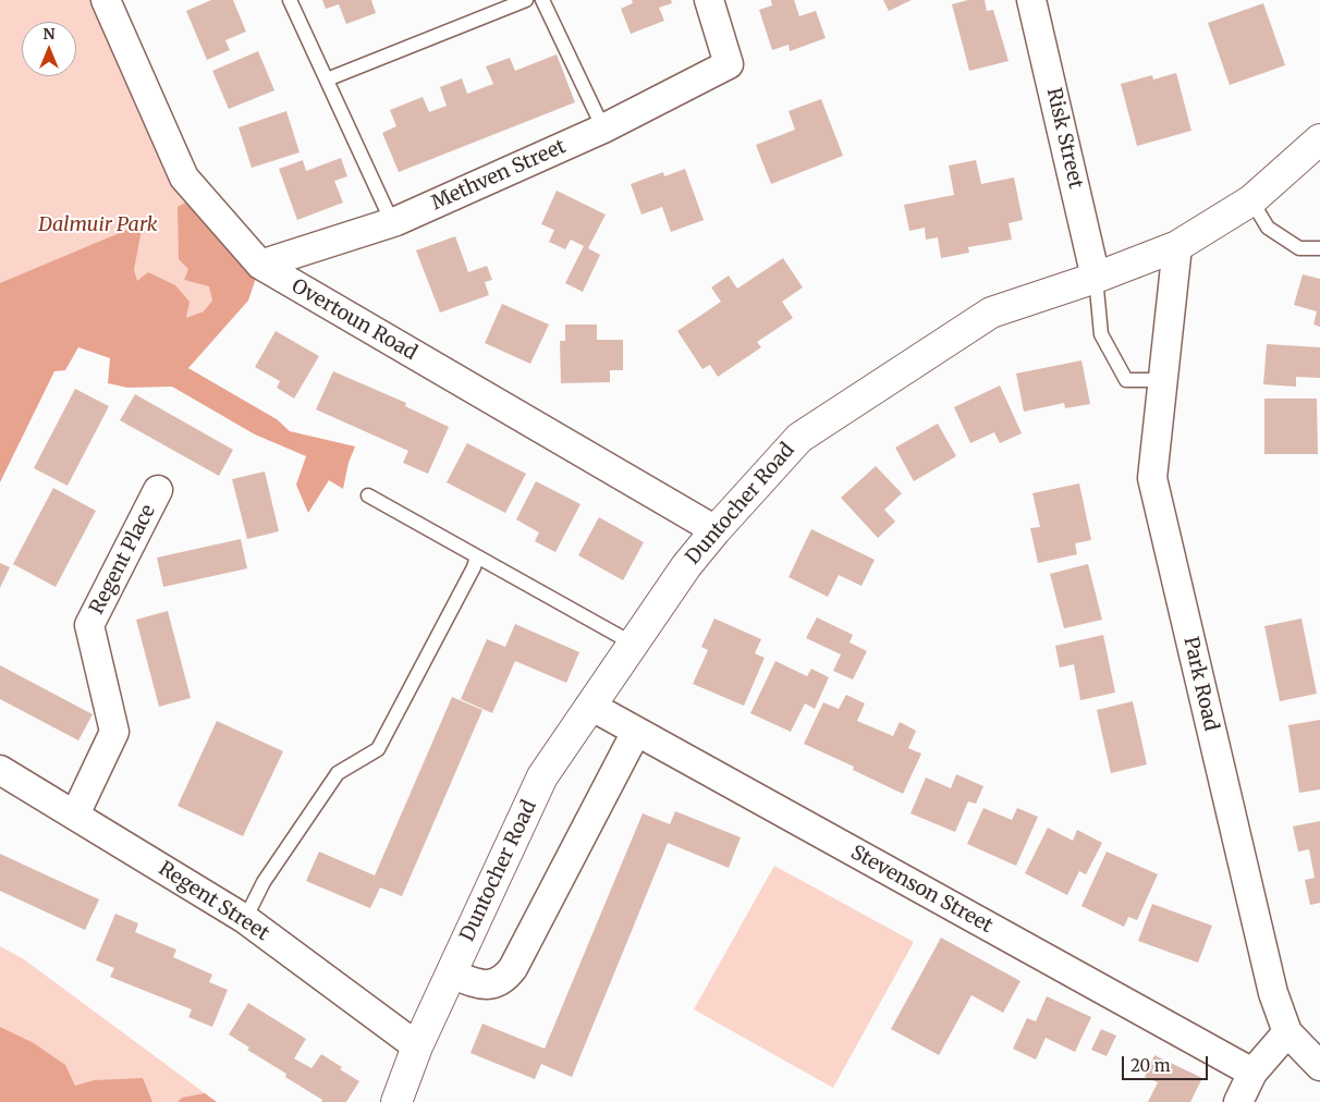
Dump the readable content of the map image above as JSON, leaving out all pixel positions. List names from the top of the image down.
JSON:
{
  "streets": {
    "main road": ["Duntocher Road"],
    "street": [
      "Risk Street",
      "Methven Street",
      "Overtoun Road",
      "Regent Place",
      "Park Road",
      "Stevenson Street",
      "Regent Street"
    ]
  },
  "crossings": [
    ["Risk Street", "Duntocher Road"],
    ["Methven Street", "Overtoun Road"],
    ["Overtoun Road", "Duntocher Road"],
    ["Duntocher Road", "Park Road"],
    ["Duntocher Road", "Stevenson Street"],
    ["Duntocher Road", "Regent Street"],
    ["Regent Place", "Regent Street"]
  ],
  "parks": ["Dalmuir Park"],
  "scale_bar": "20 m",
  "north": "top"
}
